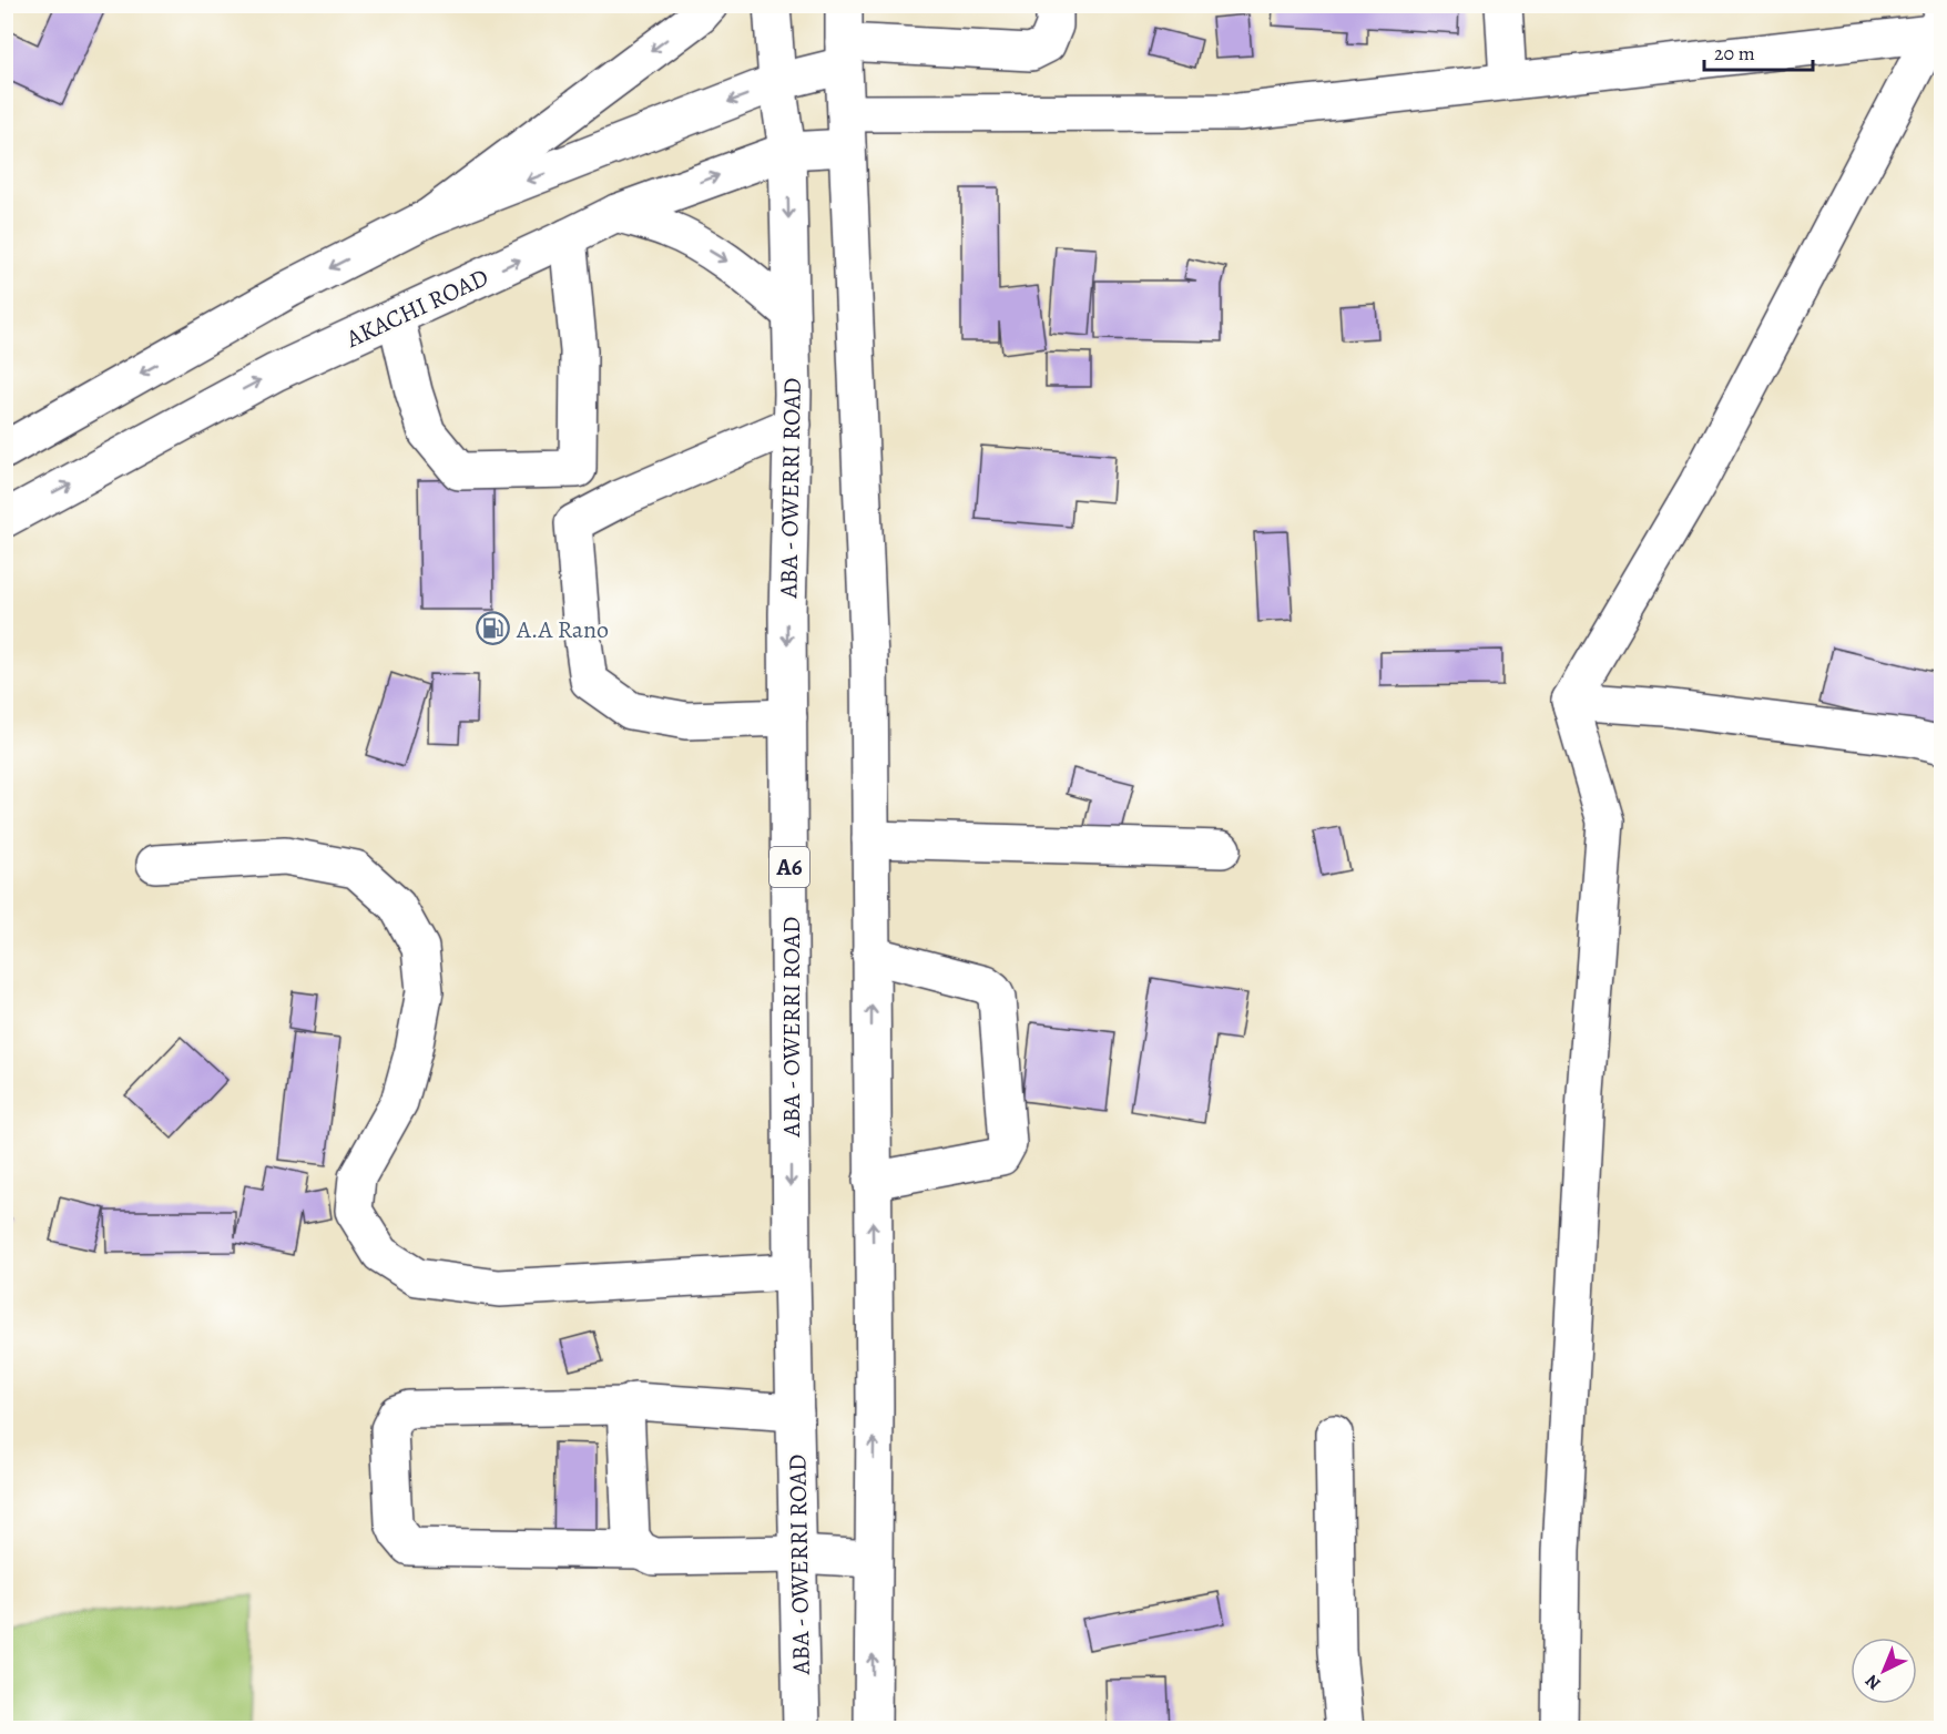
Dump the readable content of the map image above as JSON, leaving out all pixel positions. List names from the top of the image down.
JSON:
{
  "streets": {
    "main road": ["AKACHI ROAD", "ABA - OWERRI ROAD", "A6"]
  },
  "crossings": [
    ["AKACHI ROAD", "ABA - OWERRI ROAD"]
  ],
  "places": {
    "fuel station": ["A.A Rano"]
  },
  "scale_bar": "20 m",
  "north": "bottom left"
}
